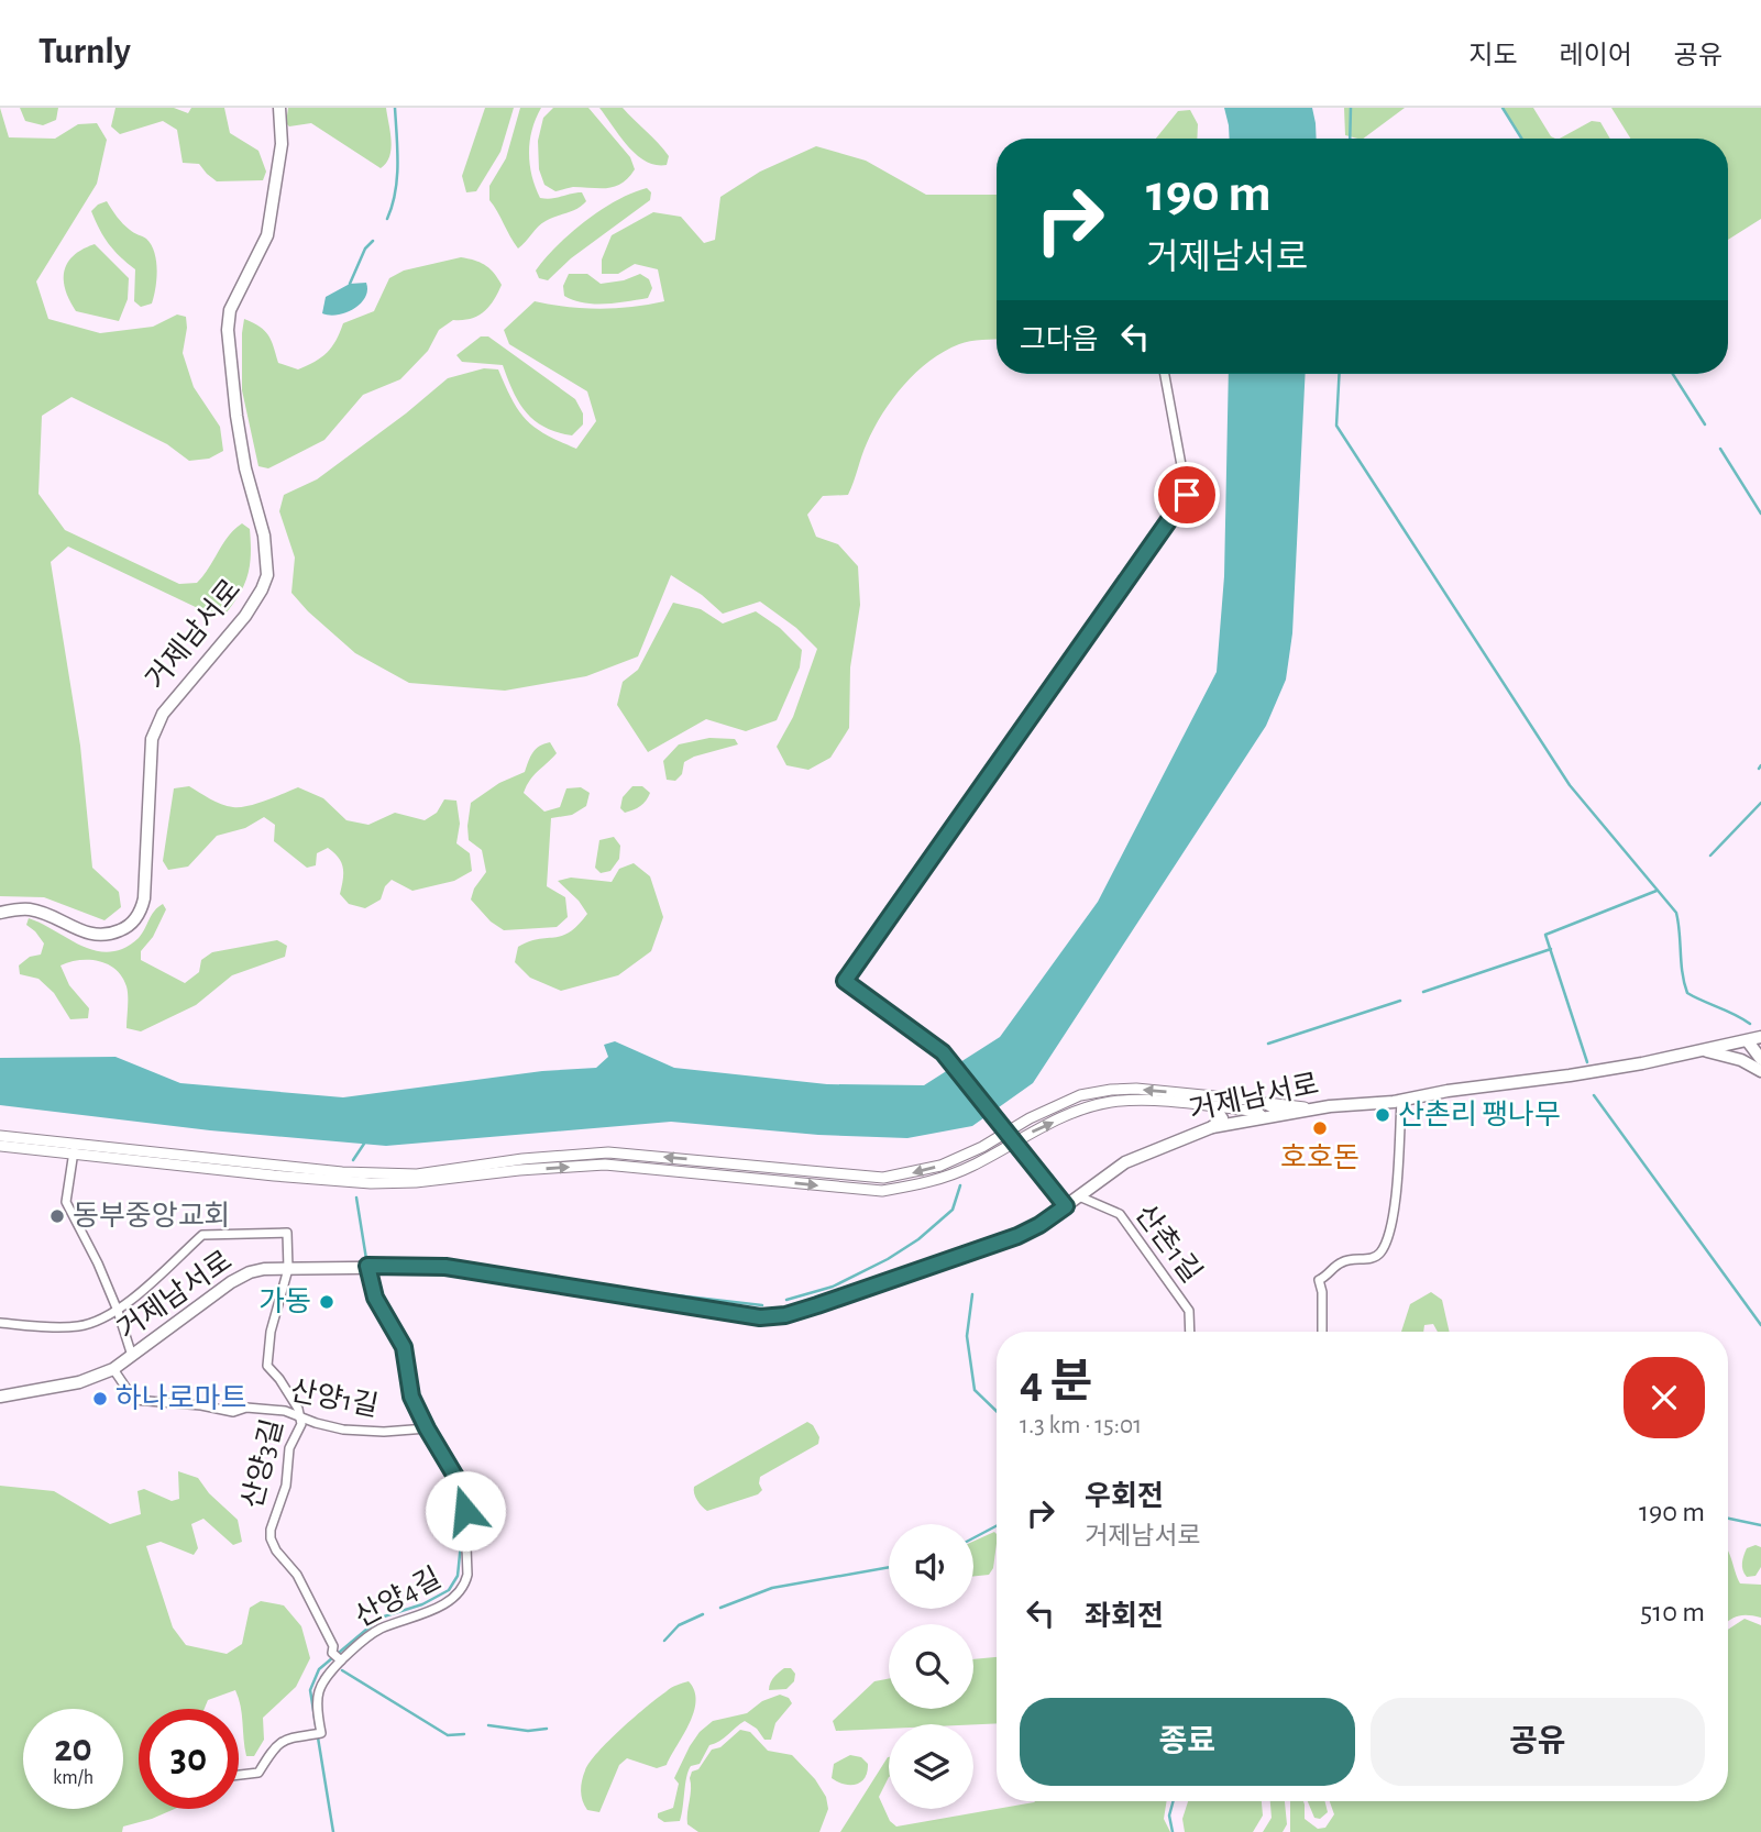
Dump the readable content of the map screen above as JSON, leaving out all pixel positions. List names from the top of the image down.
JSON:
{
  "streets": {
    "main road": ["거제남서로"],
    "street": [
      "산촌1길",
      "산양1길",
      "산양3길",
      "산양4길"
    ]
  },
  "crossings": [
    ["거제남서로", "산촌1길"],
    ["거제남서로", "산양1길"],
    ["거제남서로", "산양3길"],
    ["거제남서로", "산양4길"],
    ["산양1길", "산양3길"],
    ["산양1길", "산양4길"],
    ["산양3길", "산양4길"]
  ],
  "places": [
    "산촌리 팽나무",
    "호호돈",
    "동부중앙교회",
    "가동",
    "하나로마트"
  ],
  "page": {
    "header": "Turnly",
    "nav": ["지도", "레이어", "공유"],
    "turn": ["190 m", "거제남서로"],
    "then": "그다음",
    "heading": ["4 분", "1.3 km · 15:01"],
    "list": [
      {
        "name": "우회전",
        "note": "거제남서로",
        "value": "190 m"
      },
      {
        "name": "좌회전",
        "value": "510 m"
      }
    ],
    "buttons": ["종료", "공유"],
    "speed": "20 km/h",
    "limit": "30"
  }
}
